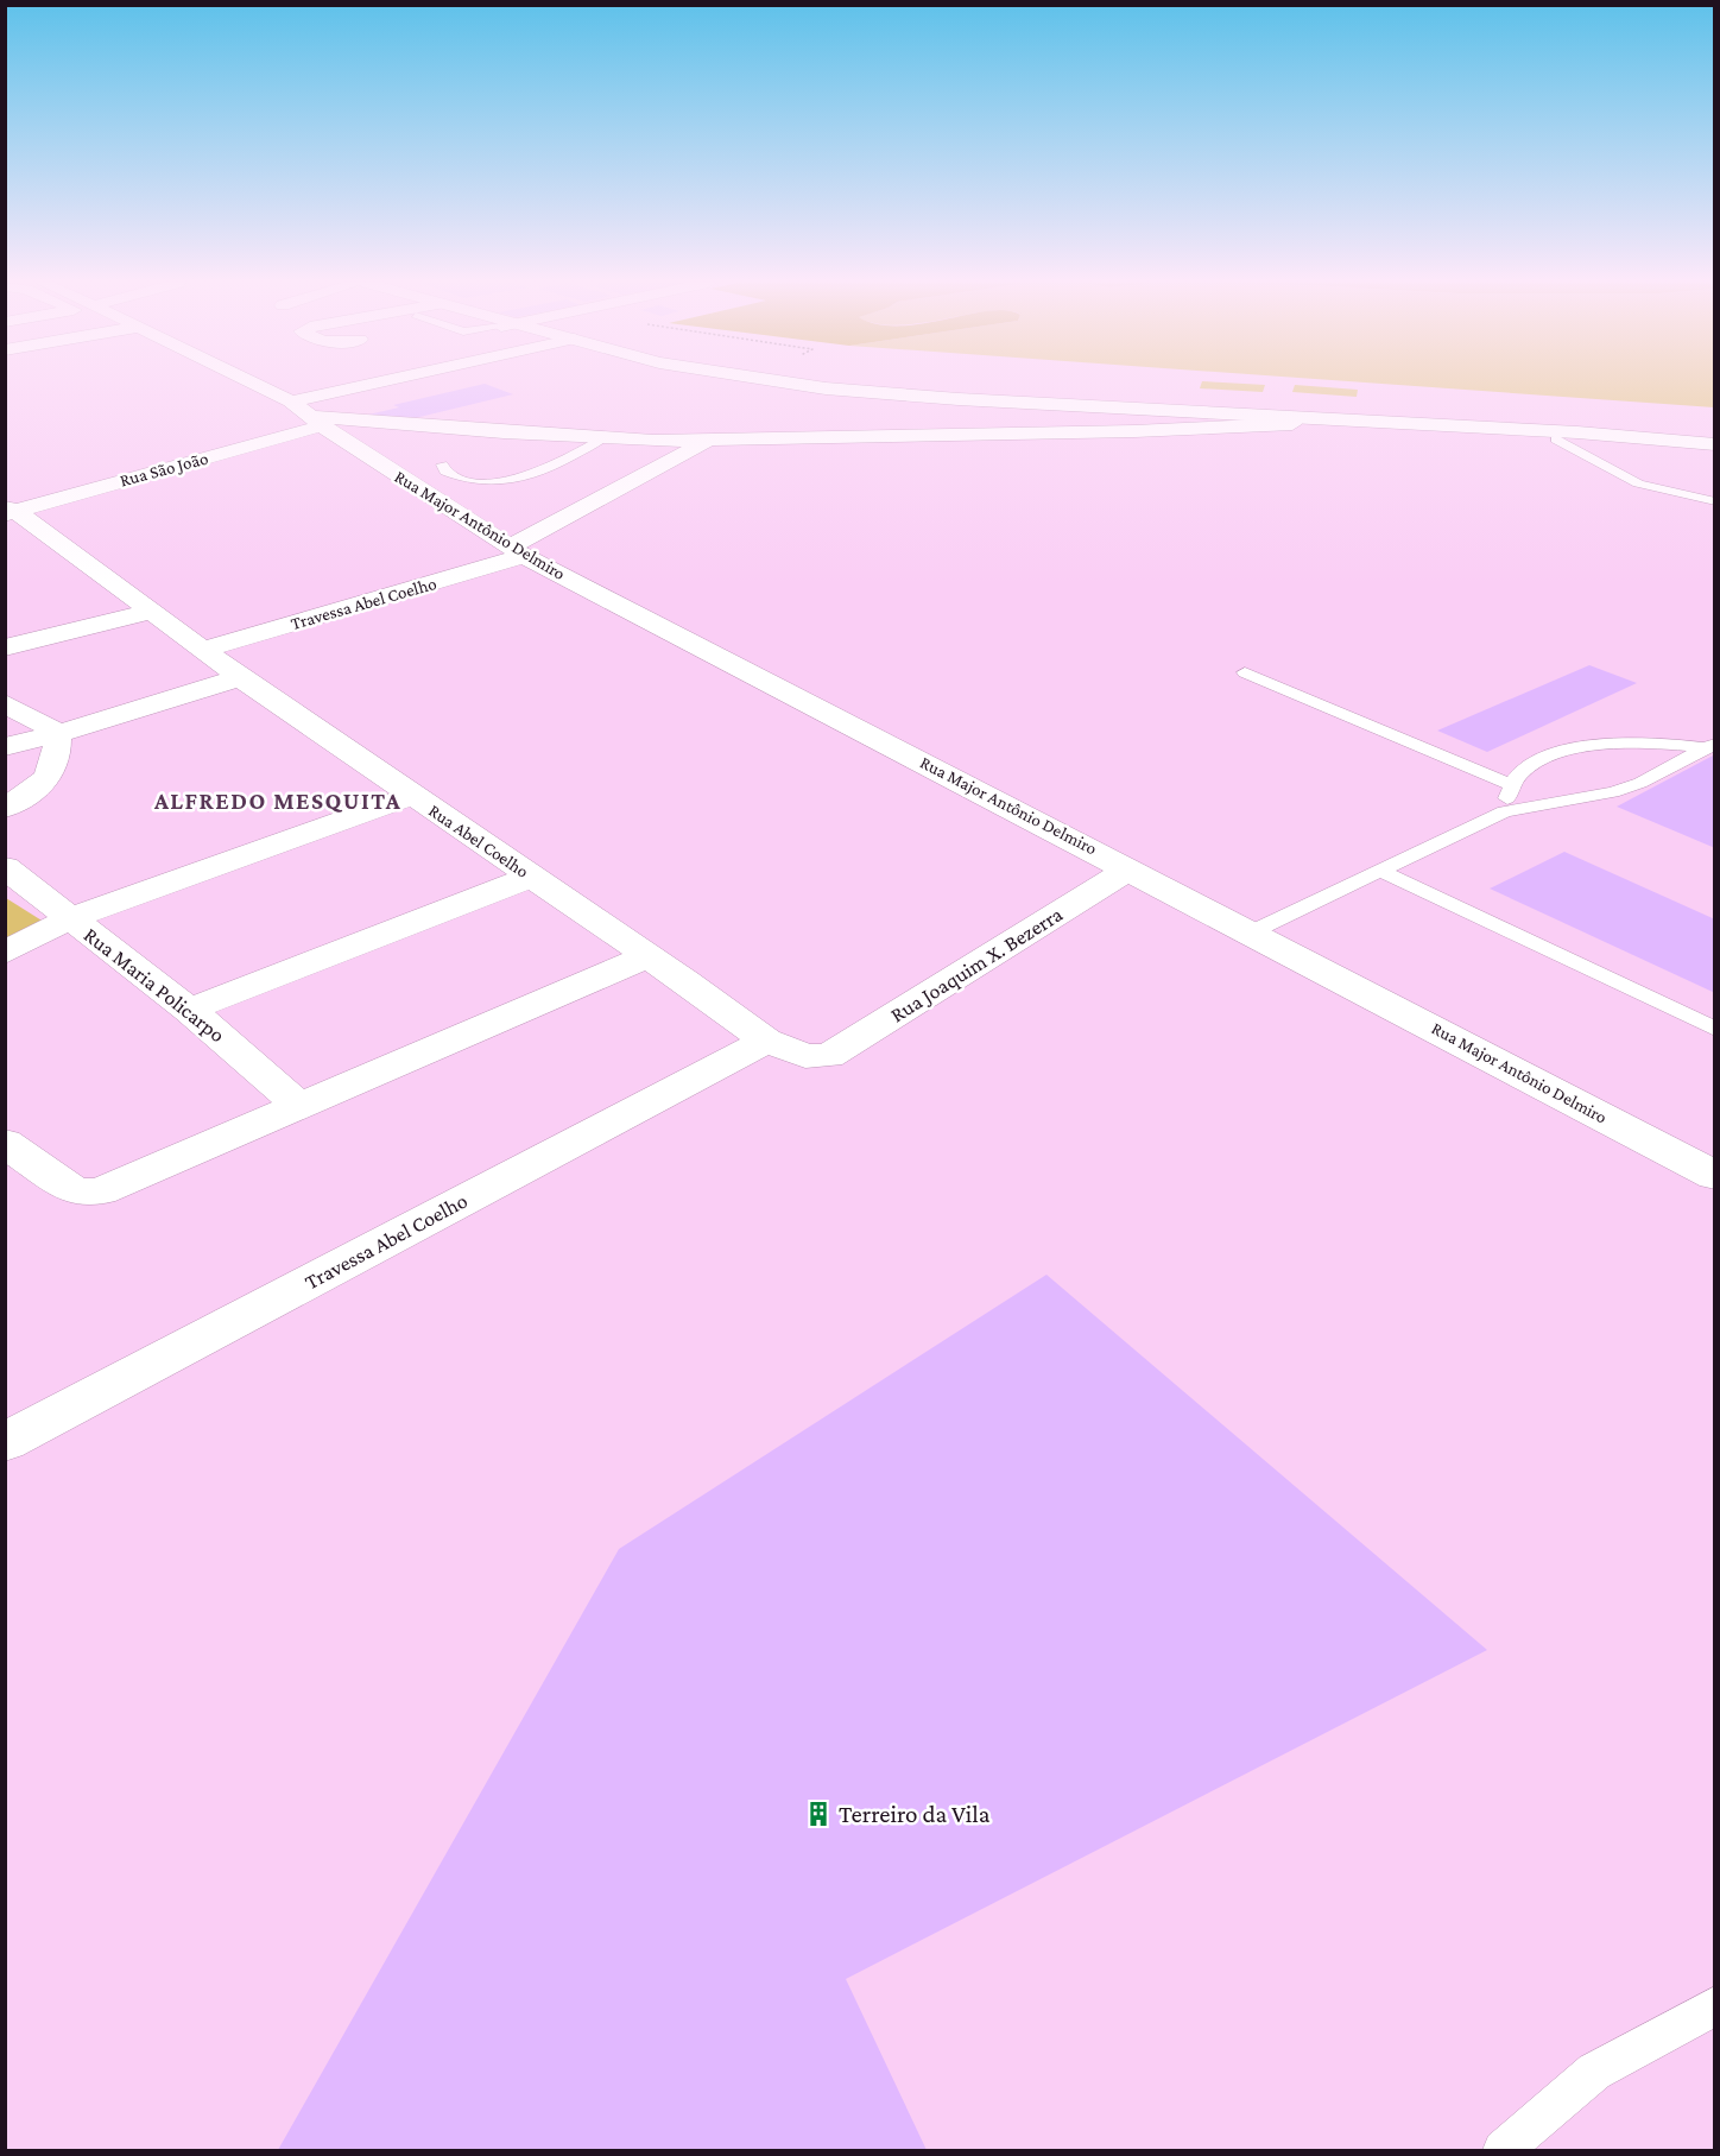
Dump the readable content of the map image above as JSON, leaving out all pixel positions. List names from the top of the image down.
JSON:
{
  "streets": {
    "street": [
      "Rua São João",
      "Rua Major Antônio Delmiro",
      "Travessa Abel Coelho",
      "Rua Abel Coelho",
      "Rua Joaquim X. Bezerra",
      "Rua Maria Policarpo"
    ]
  },
  "crossings": [
    ["Rua São João", "Rua Major Antônio Delmiro"],
    ["Rua São João", "Rua Abel Coelho"],
    ["Rua Major Antônio Delmiro", "Travessa Abel Coelho"],
    ["Rua Major Antônio Delmiro", "Rua Joaquim X. Bezerra"],
    ["Travessa Abel Coelho", "Rua Abel Coelho"],
    ["Rua Abel Coelho", "Rua Joaquim X. Bezerra"]
  ],
  "districts": ["ALFREDO MESQUITA"],
  "places": {
    "building": ["Terreiro da Vila"]
  }
}
